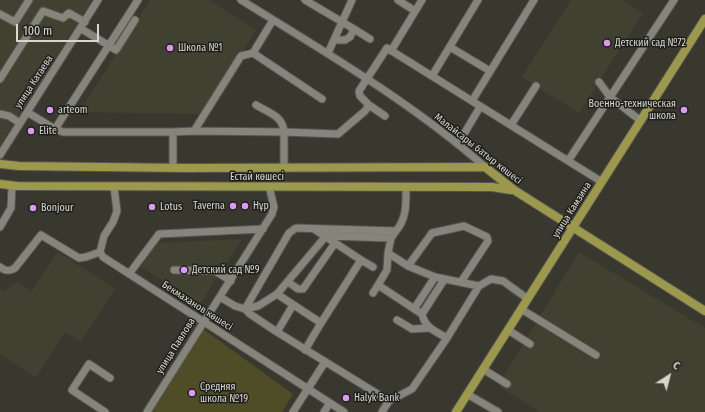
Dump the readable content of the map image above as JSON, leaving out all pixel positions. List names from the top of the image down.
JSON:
{
  "streets": {
    "main road": ["Малайсары батыр көшесі", "Естай көшесі", "улица Камзина"],
    "street": ["улица Катаева", "Бекмаханов көшесі", "улица Павлова"]
  },
  "crossings": [
    ["Малайсары батыр көшесі", "Естай көшесі"],
    ["Малайсары батыр көшесі", "улица Камзина"],
    ["Естай көшесі", "улица Павлова"],
    ["Бекмаханов көшесі", "улица Павлова"]
  ],
  "places": [
    "Детский сад №72",
    "Школа №1",
    "arteom",
    "Военно-техническая школа",
    "Elite",
    "Taverna",
    "Нұр",
    "Lotus",
    "Bonjour",
    "Детский сад №9",
    "Средняя школа №19",
    "Halyk Bank"
  ],
  "scale_bar": "100 m",
  "north": "top right"
}
